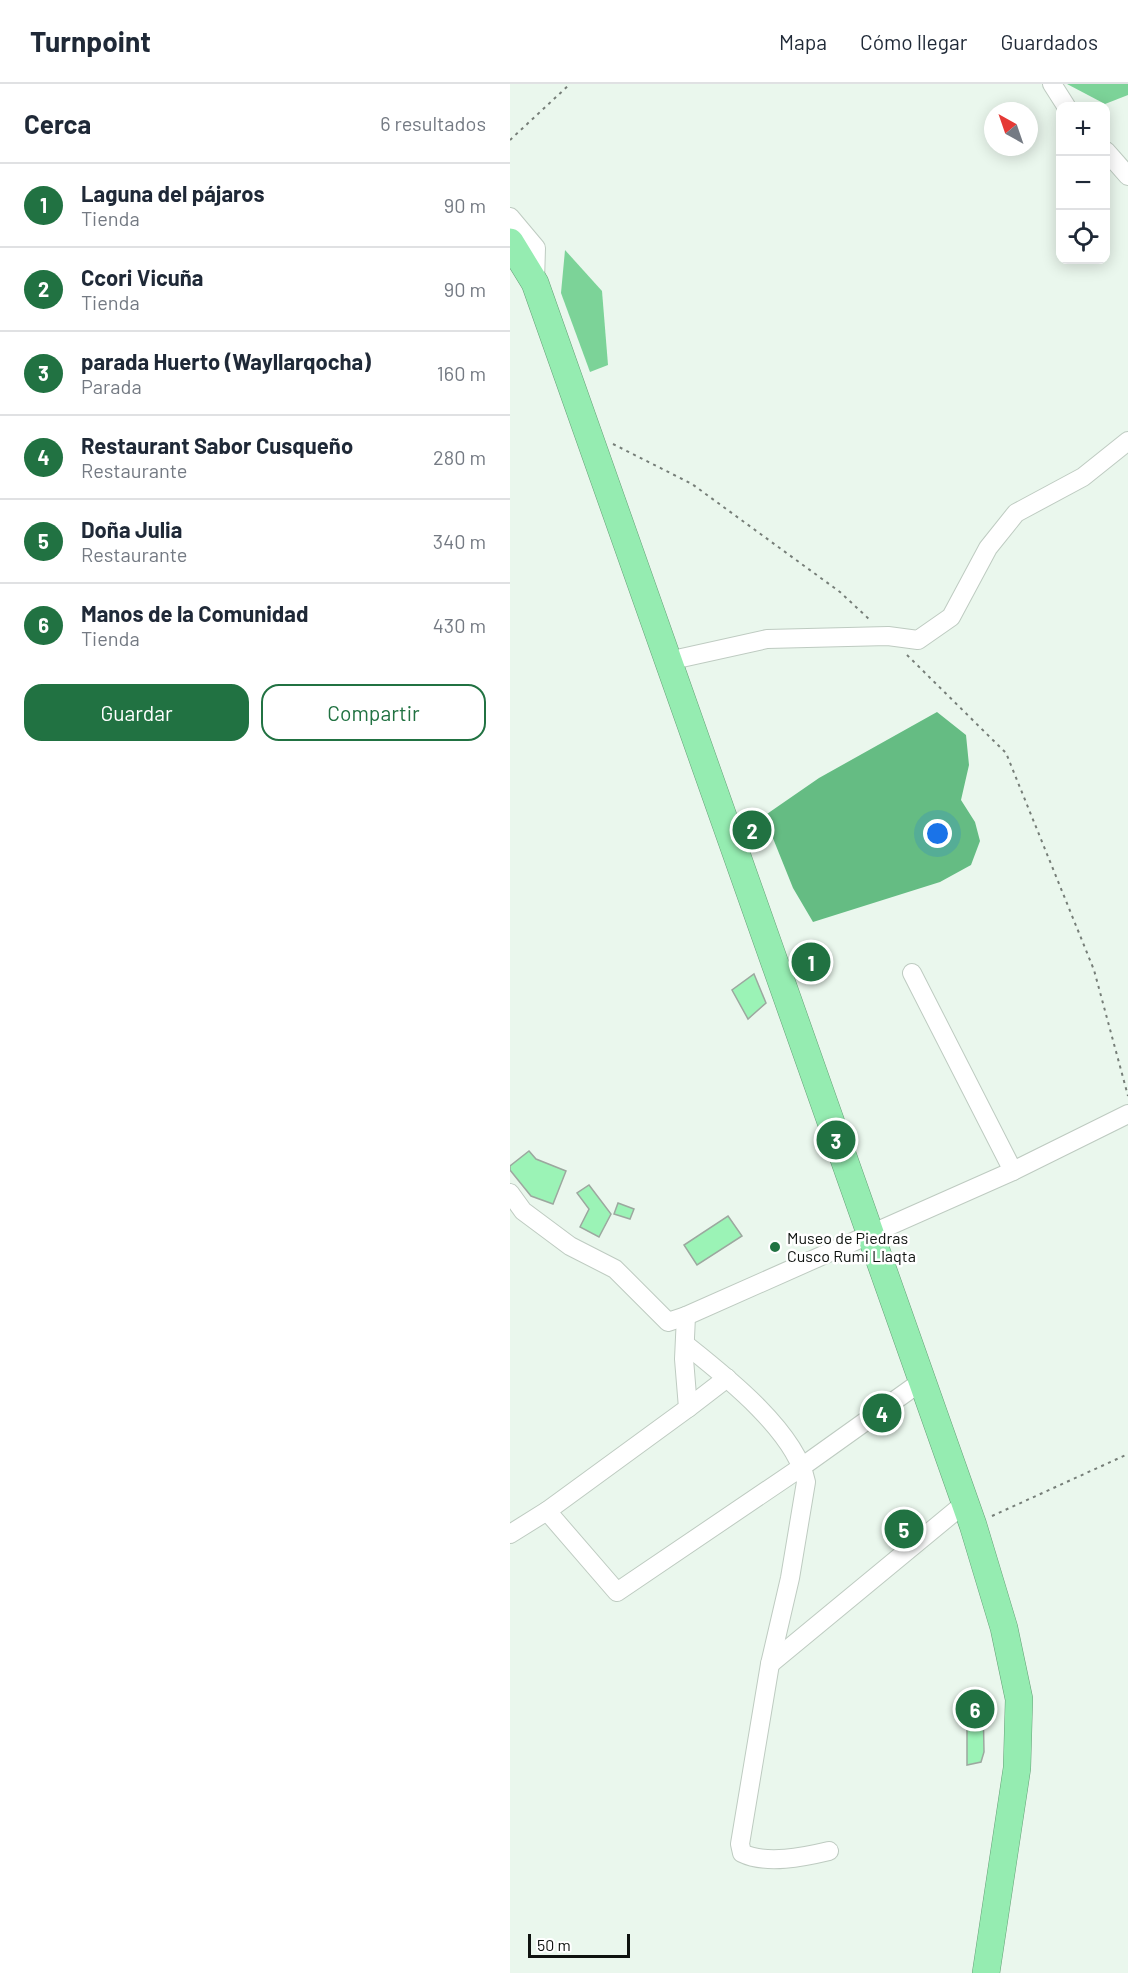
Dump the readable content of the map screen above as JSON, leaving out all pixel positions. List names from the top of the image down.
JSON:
{
  "places": ["Museo de Piedras Cusco Rumi Llaqta"],
  "scale_bar": "50 m",
  "north": "top left",
  "page": {
    "header": "Turnpoint",
    "nav": ["Mapa", "Cómo llegar", "Guardados"],
    "heading": ["Cerca", "6 resultados"],
    "map_buttons": ["+", "−"],
    "list": [
      {
        "mark": "1",
        "name": "Laguna del pájaros",
        "note": "Tienda",
        "value": "90 m"
      },
      {
        "mark": "2",
        "name": "Ccori Vicuña",
        "note": "Tienda",
        "value": "90 m"
      },
      {
        "mark": "3",
        "name": "parada Huerto (Wayllarqocha)",
        "note": "Parada",
        "value": "160 m"
      },
      {
        "mark": "4",
        "name": "Restaurant Sabor Cusqueño",
        "note": "Restaurante",
        "value": "280 m"
      },
      {
        "mark": "5",
        "name": "Doña Julia",
        "note": "Restaurante",
        "value": "340 m"
      },
      {
        "mark": "6",
        "name": "Manos de la Comunidad",
        "note": "Tienda",
        "value": "430 m"
      }
    ],
    "buttons": ["Guardar", "Compartir"],
    "pins": [
      "2",
      "1",
      "3",
      "4",
      "5",
      "6"
    ],
    "scale": "50 m"
  }
}
